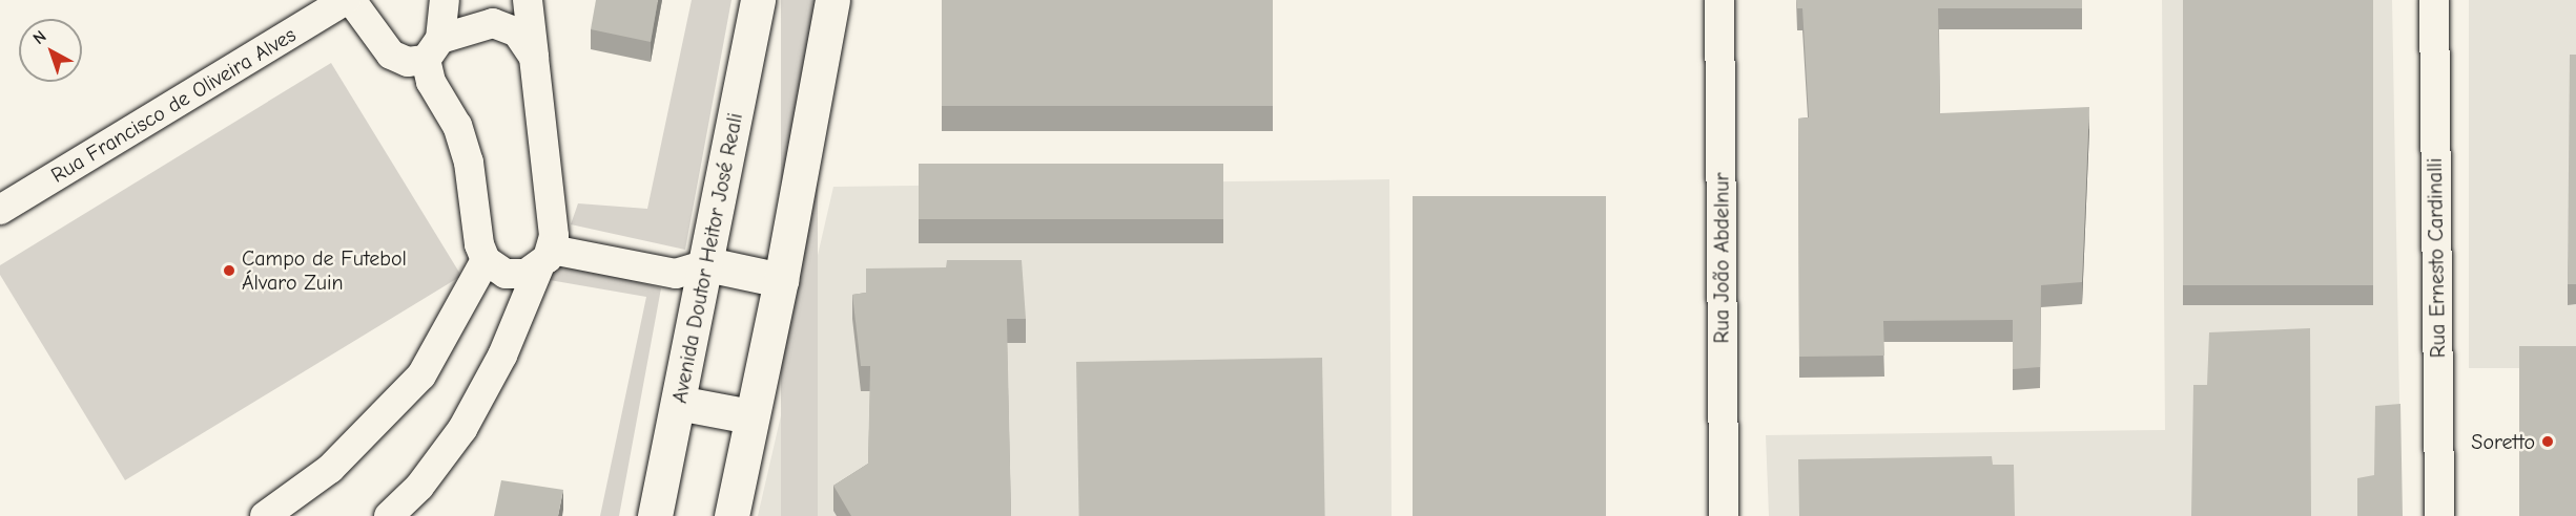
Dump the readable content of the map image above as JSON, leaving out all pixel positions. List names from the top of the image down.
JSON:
{
  "streets": {
    "main road": ["Avenida Doutor Heitor José Reali"],
    "street": ["Rua Francisco de Oliveira Alves", "Rua João Abdelnur", "Rua Ernesto Cardinalli"]
  },
  "places": ["Campo de Futebol Álvaro Zuin", "Soretto"],
  "north": "top left"
}
